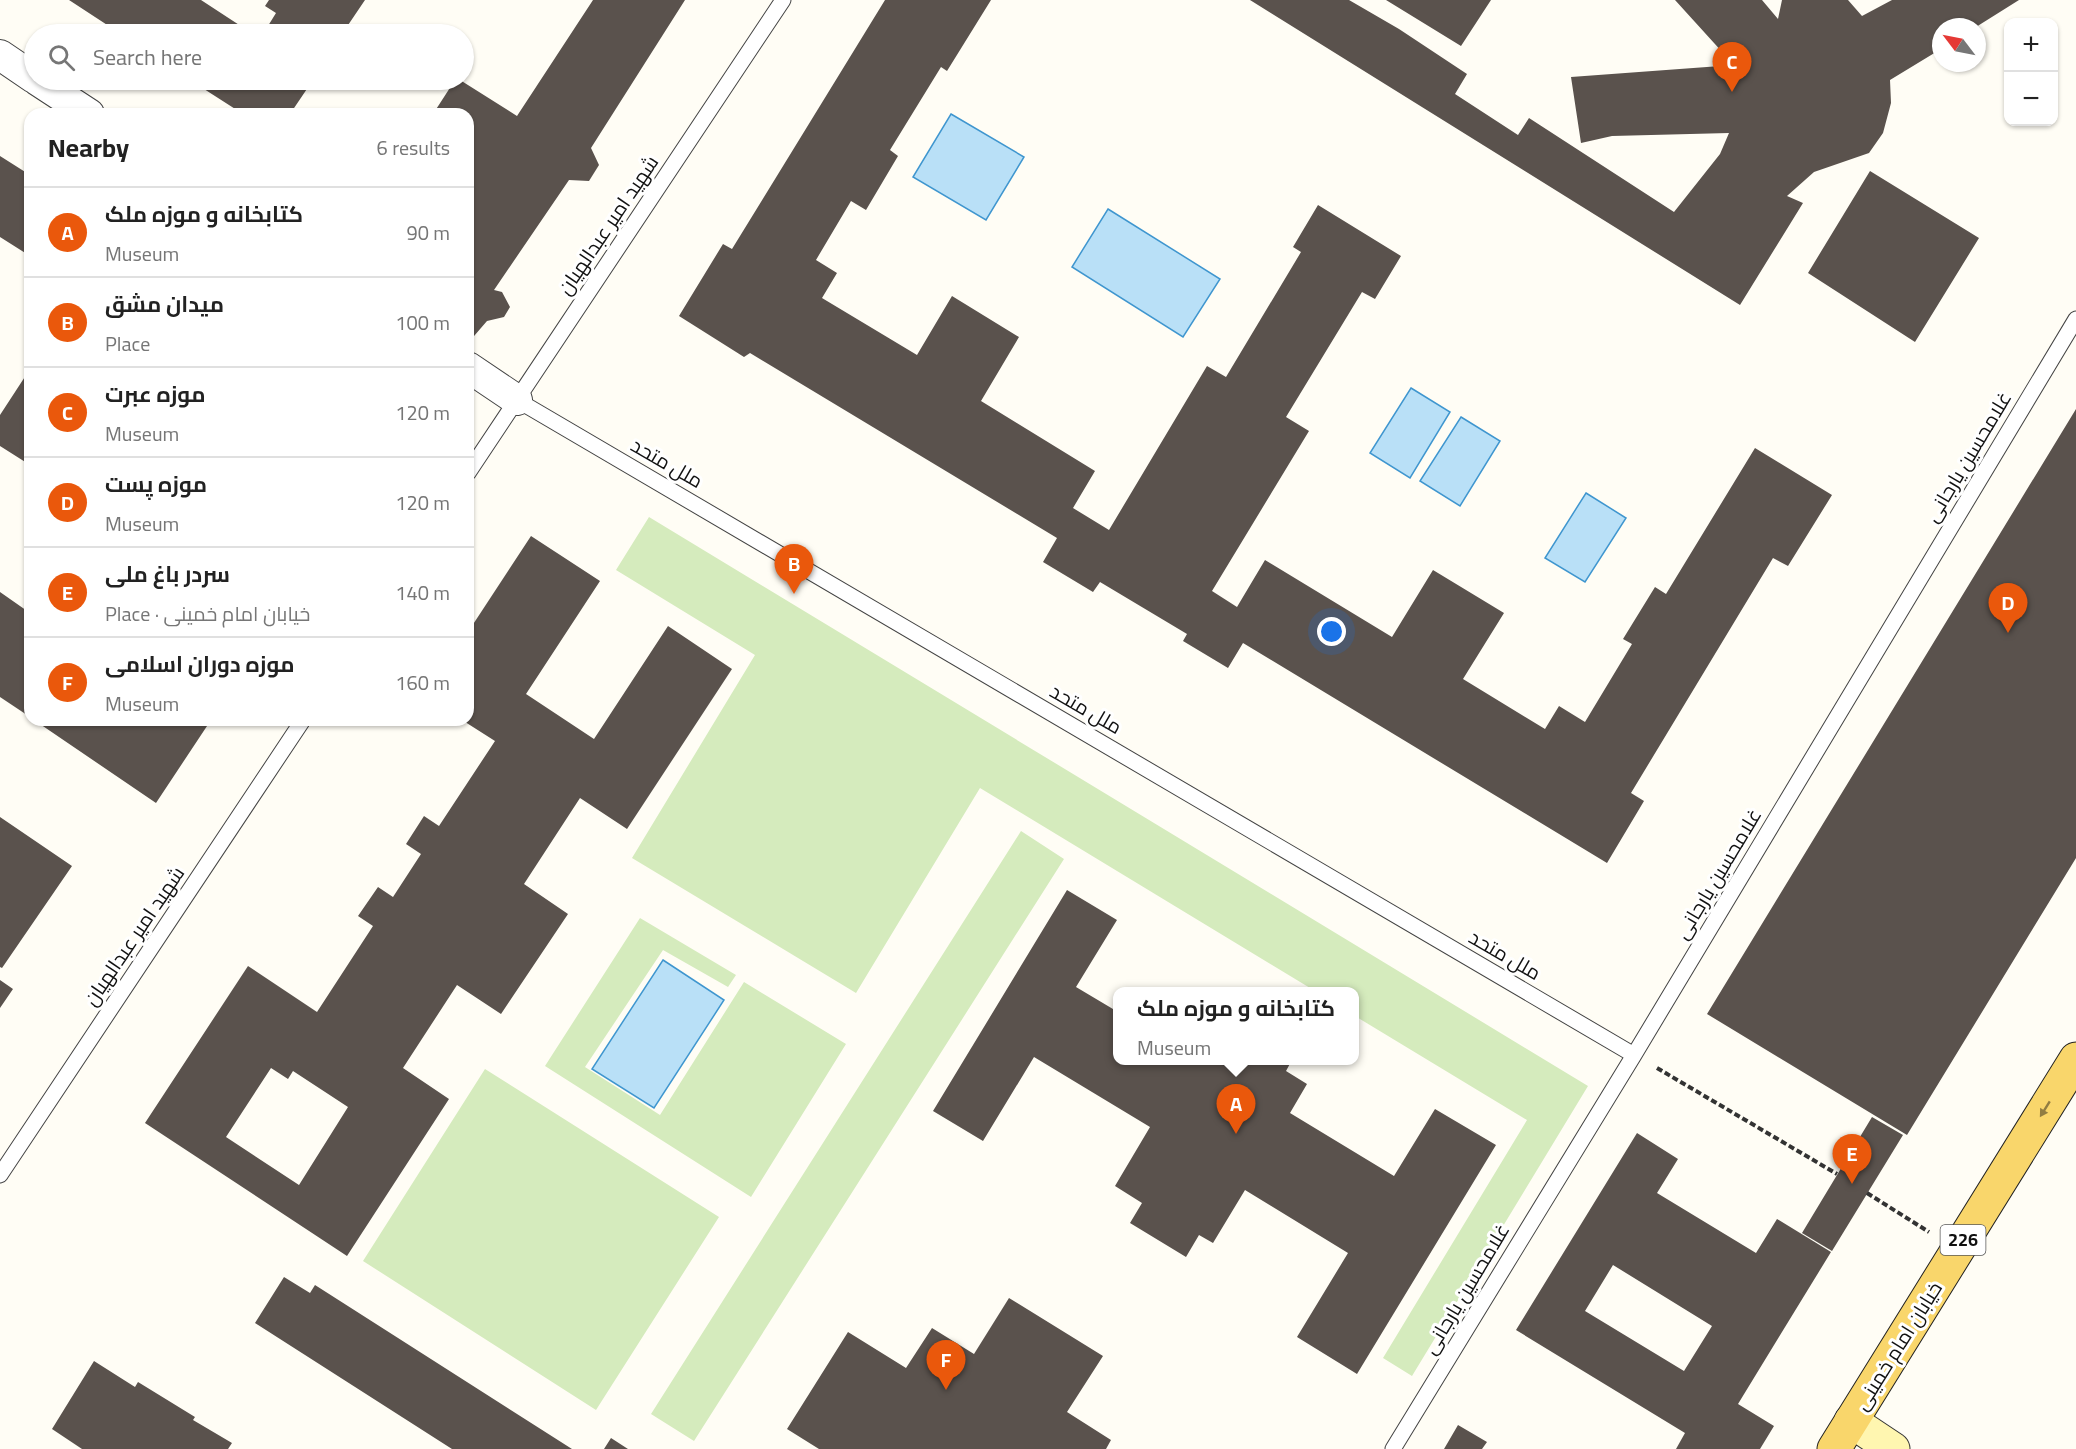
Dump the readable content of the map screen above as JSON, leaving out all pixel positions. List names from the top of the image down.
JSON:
{
  "streets": {
    "main road": ["226", "خیابان امام خمینی"],
    "lane": ["شهید امیر عبدالهیان", "غلامحسین یارجانی", "ملل متحد"]
  },
  "crossings": [
    ["شهید امیر عبدالهیان", "ملل متحد"],
    ["غلامحسین یارجانی", "ملل متحد"]
  ],
  "one_way": ["خیابان امام خمینی"],
  "north": "top left",
  "page": {
    "map_buttons": ["+", "−"],
    "search": "Search here",
    "pins": [
      "C",
      "B",
      "D",
      "A",
      "E",
      "F"
    ],
    "heading": ["Nearby", "6 results"],
    "list": [
      {
        "mark": "A",
        "name": "کتابخانه و موزه ملک",
        "note": "Museum",
        "value": "90 m"
      },
      {
        "mark": "B",
        "name": "میدان مشق",
        "note": "Place",
        "value": "100 m"
      },
      {
        "mark": "C",
        "name": "موزه عبرت",
        "note": "Museum",
        "value": "120 m"
      },
      {
        "mark": "D",
        "name": "موزه پست",
        "note": "Museum",
        "value": "120 m"
      },
      {
        "mark": "E",
        "name": "سردر باغ ملی",
        "note": "Place · خیابان امام خمینی",
        "value": "140 m"
      },
      {
        "mark": "F",
        "name": "موزه دوران اسلامی",
        "note": "Museum",
        "value": "160 m"
      }
    ],
    "popup": ["کتابخانه و موزه ملک", "Museum"]
  }
}
